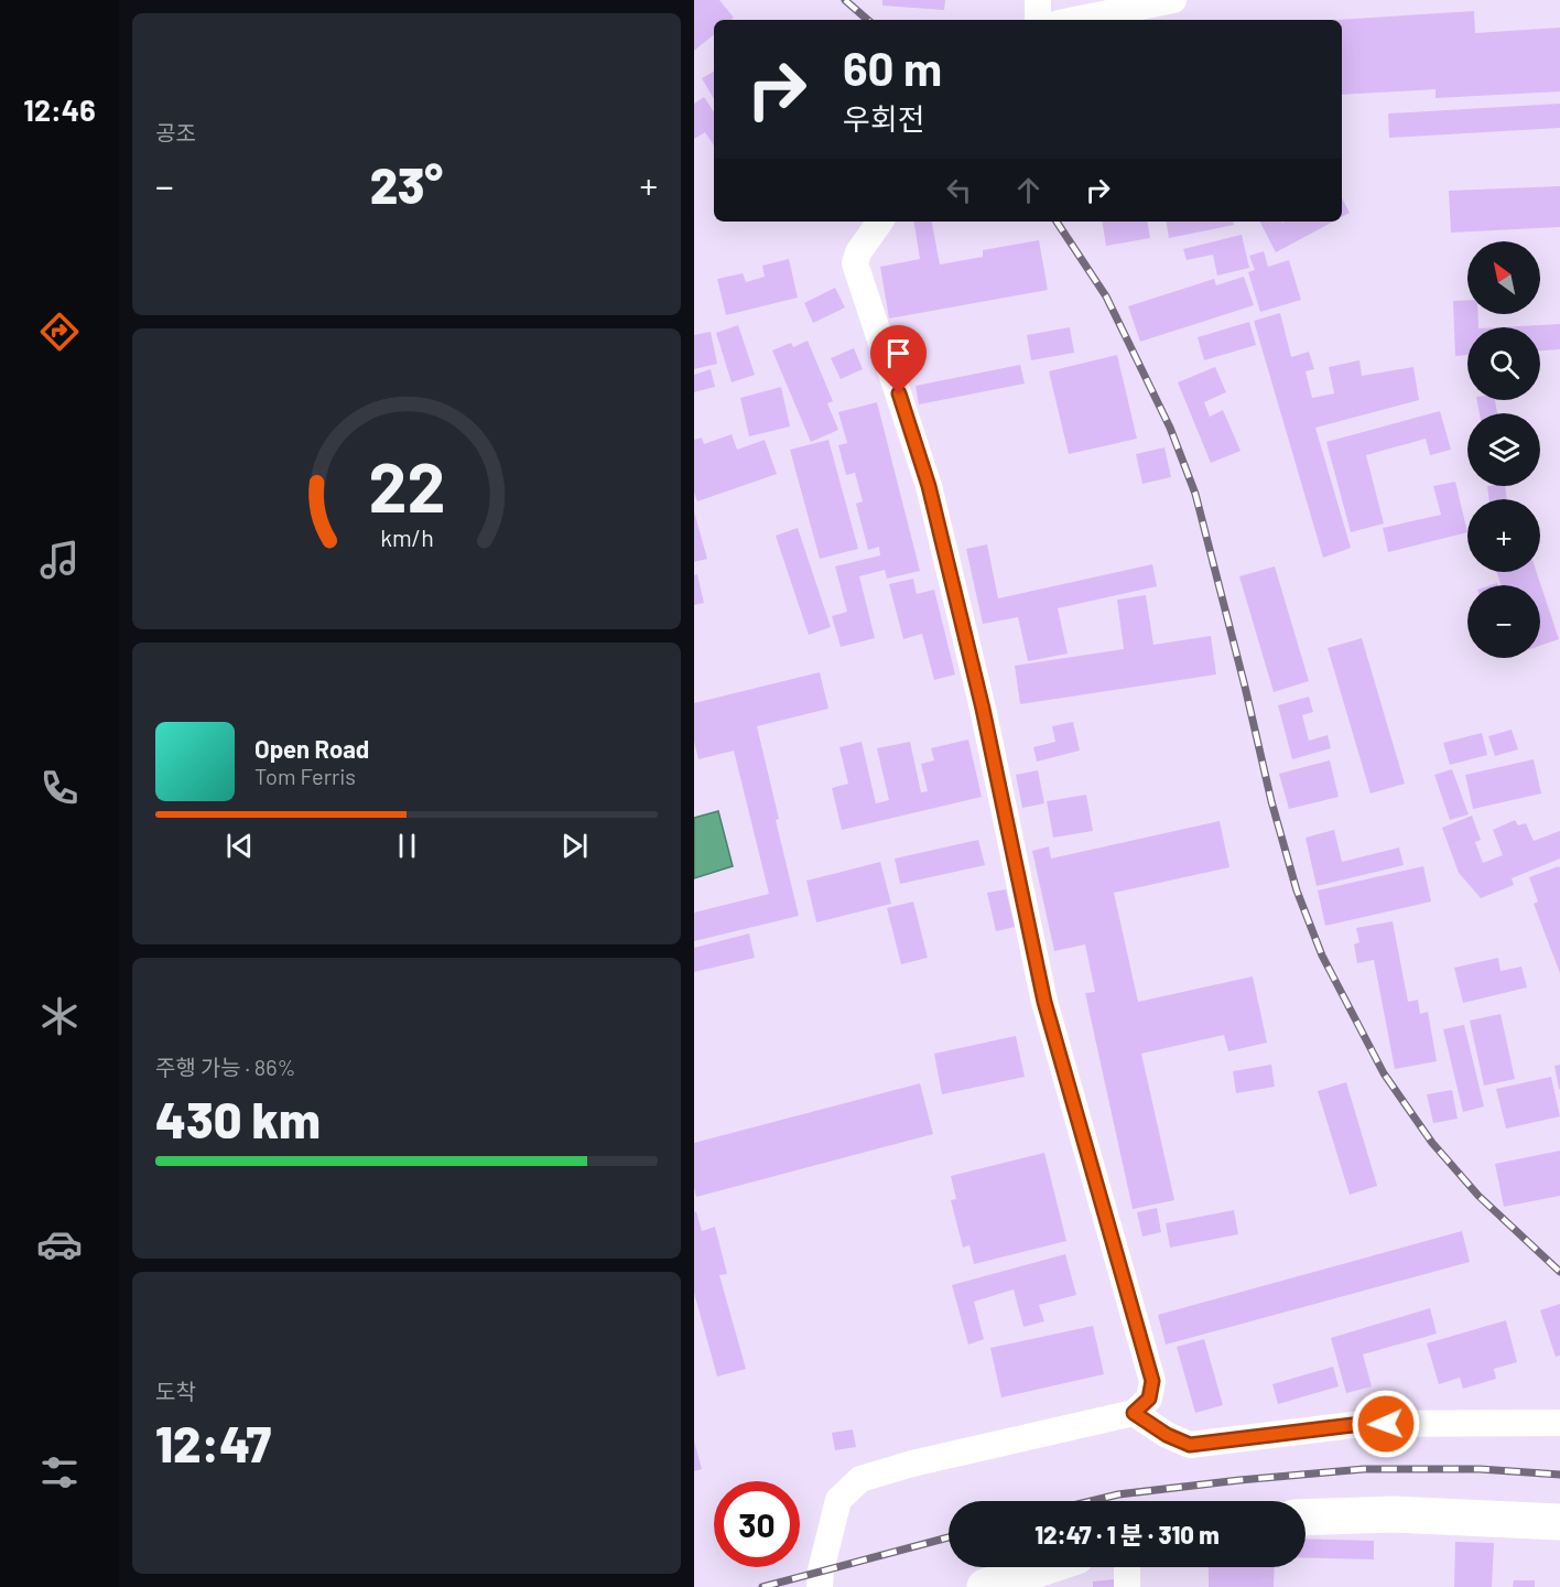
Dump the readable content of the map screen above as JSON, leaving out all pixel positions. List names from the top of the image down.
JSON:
{
  "north": "top left",
  "page": {
    "tabs": "12:46",
    "tile": [
      "공조",
      ["주행 가능 · 86%", "430 km"],
      ["도착", "12:47"]
    ],
    "turn": ["60 m", "우회전"],
    "heat": ["−", "23°", "+"],
    "map_buttons": ["+", "−"],
    "song": ["Open Road", "Tom Ferris"],
    "limit": "30",
    "trip": "12:47 · 1 분 · 310 m",
    "gauge": ["22", "km/h"]
  }
}
